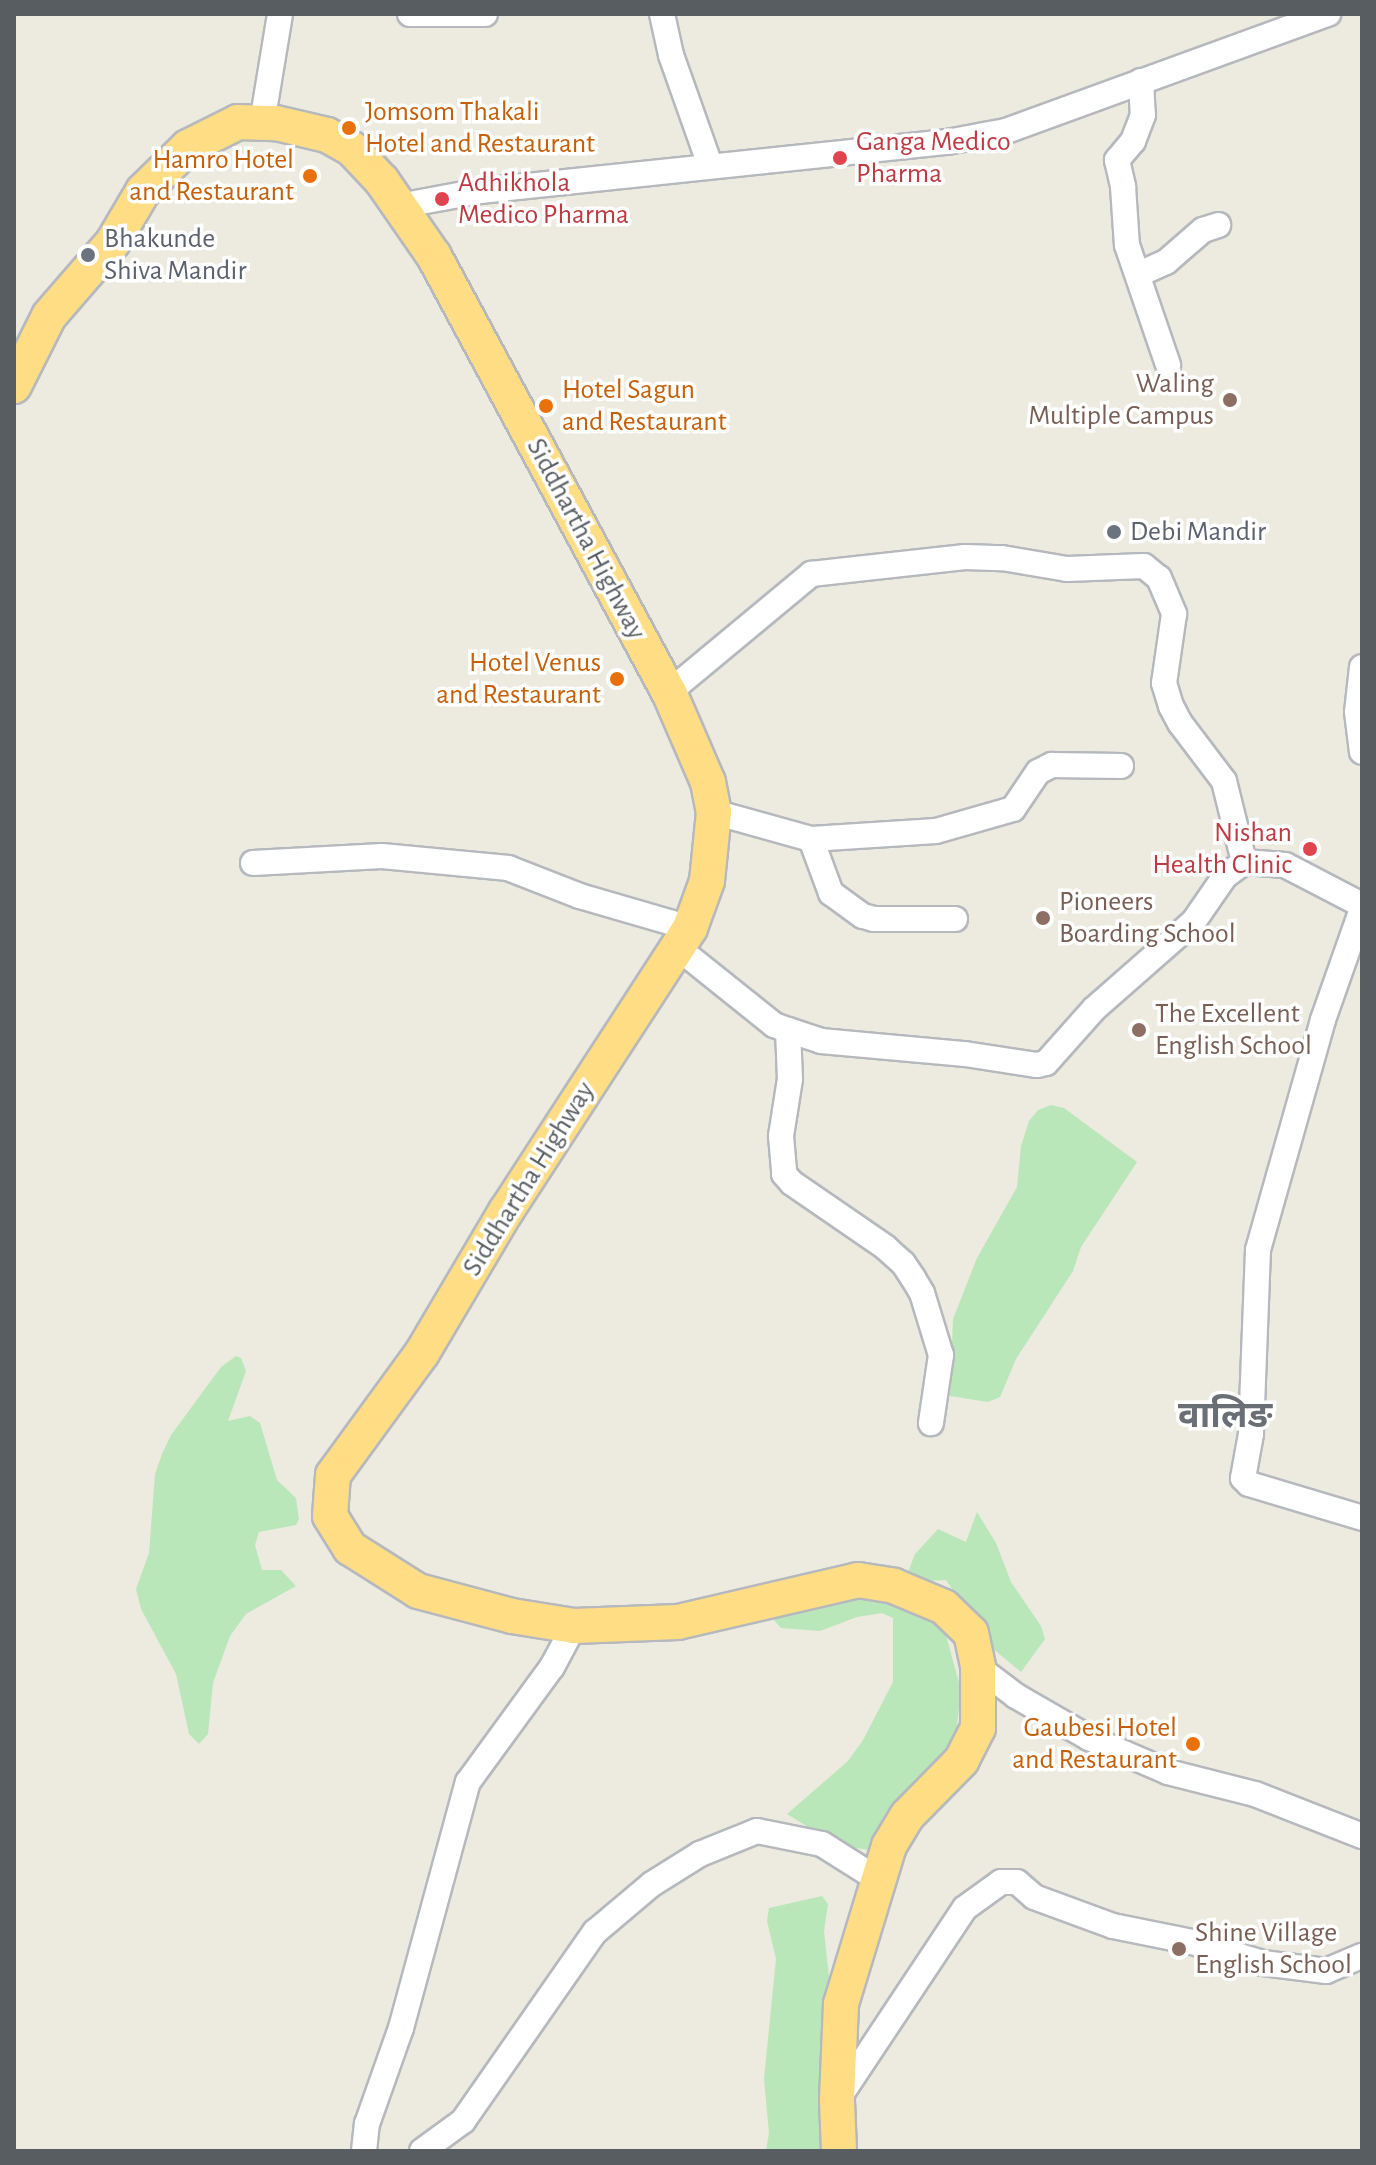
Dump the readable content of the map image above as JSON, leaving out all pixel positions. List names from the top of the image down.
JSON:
{
  "streets": {
    "highway": ["Siddhartha Highway"]
  },
  "districts": ["वालिङ"],
  "places": [
    "Jomsom Thakali Hotel and Restaurant",
    "Ganga Medico Pharma",
    "Hamro Hotel and Restaurant",
    "Adhikhola Medico Pharma",
    "Bhakunde Shiva Mandir",
    "Waling Multiple Campus",
    "Hotel Sagun and Restaurant",
    "Debi Mandir",
    "Hotel Venus and Restaurant",
    "Nishan Health Clinic",
    "Pioneers Boarding School",
    "The Excellent English School",
    "Gaubesi Hotel and Restaurant",
    "Shine Village English School"
  ]
}
